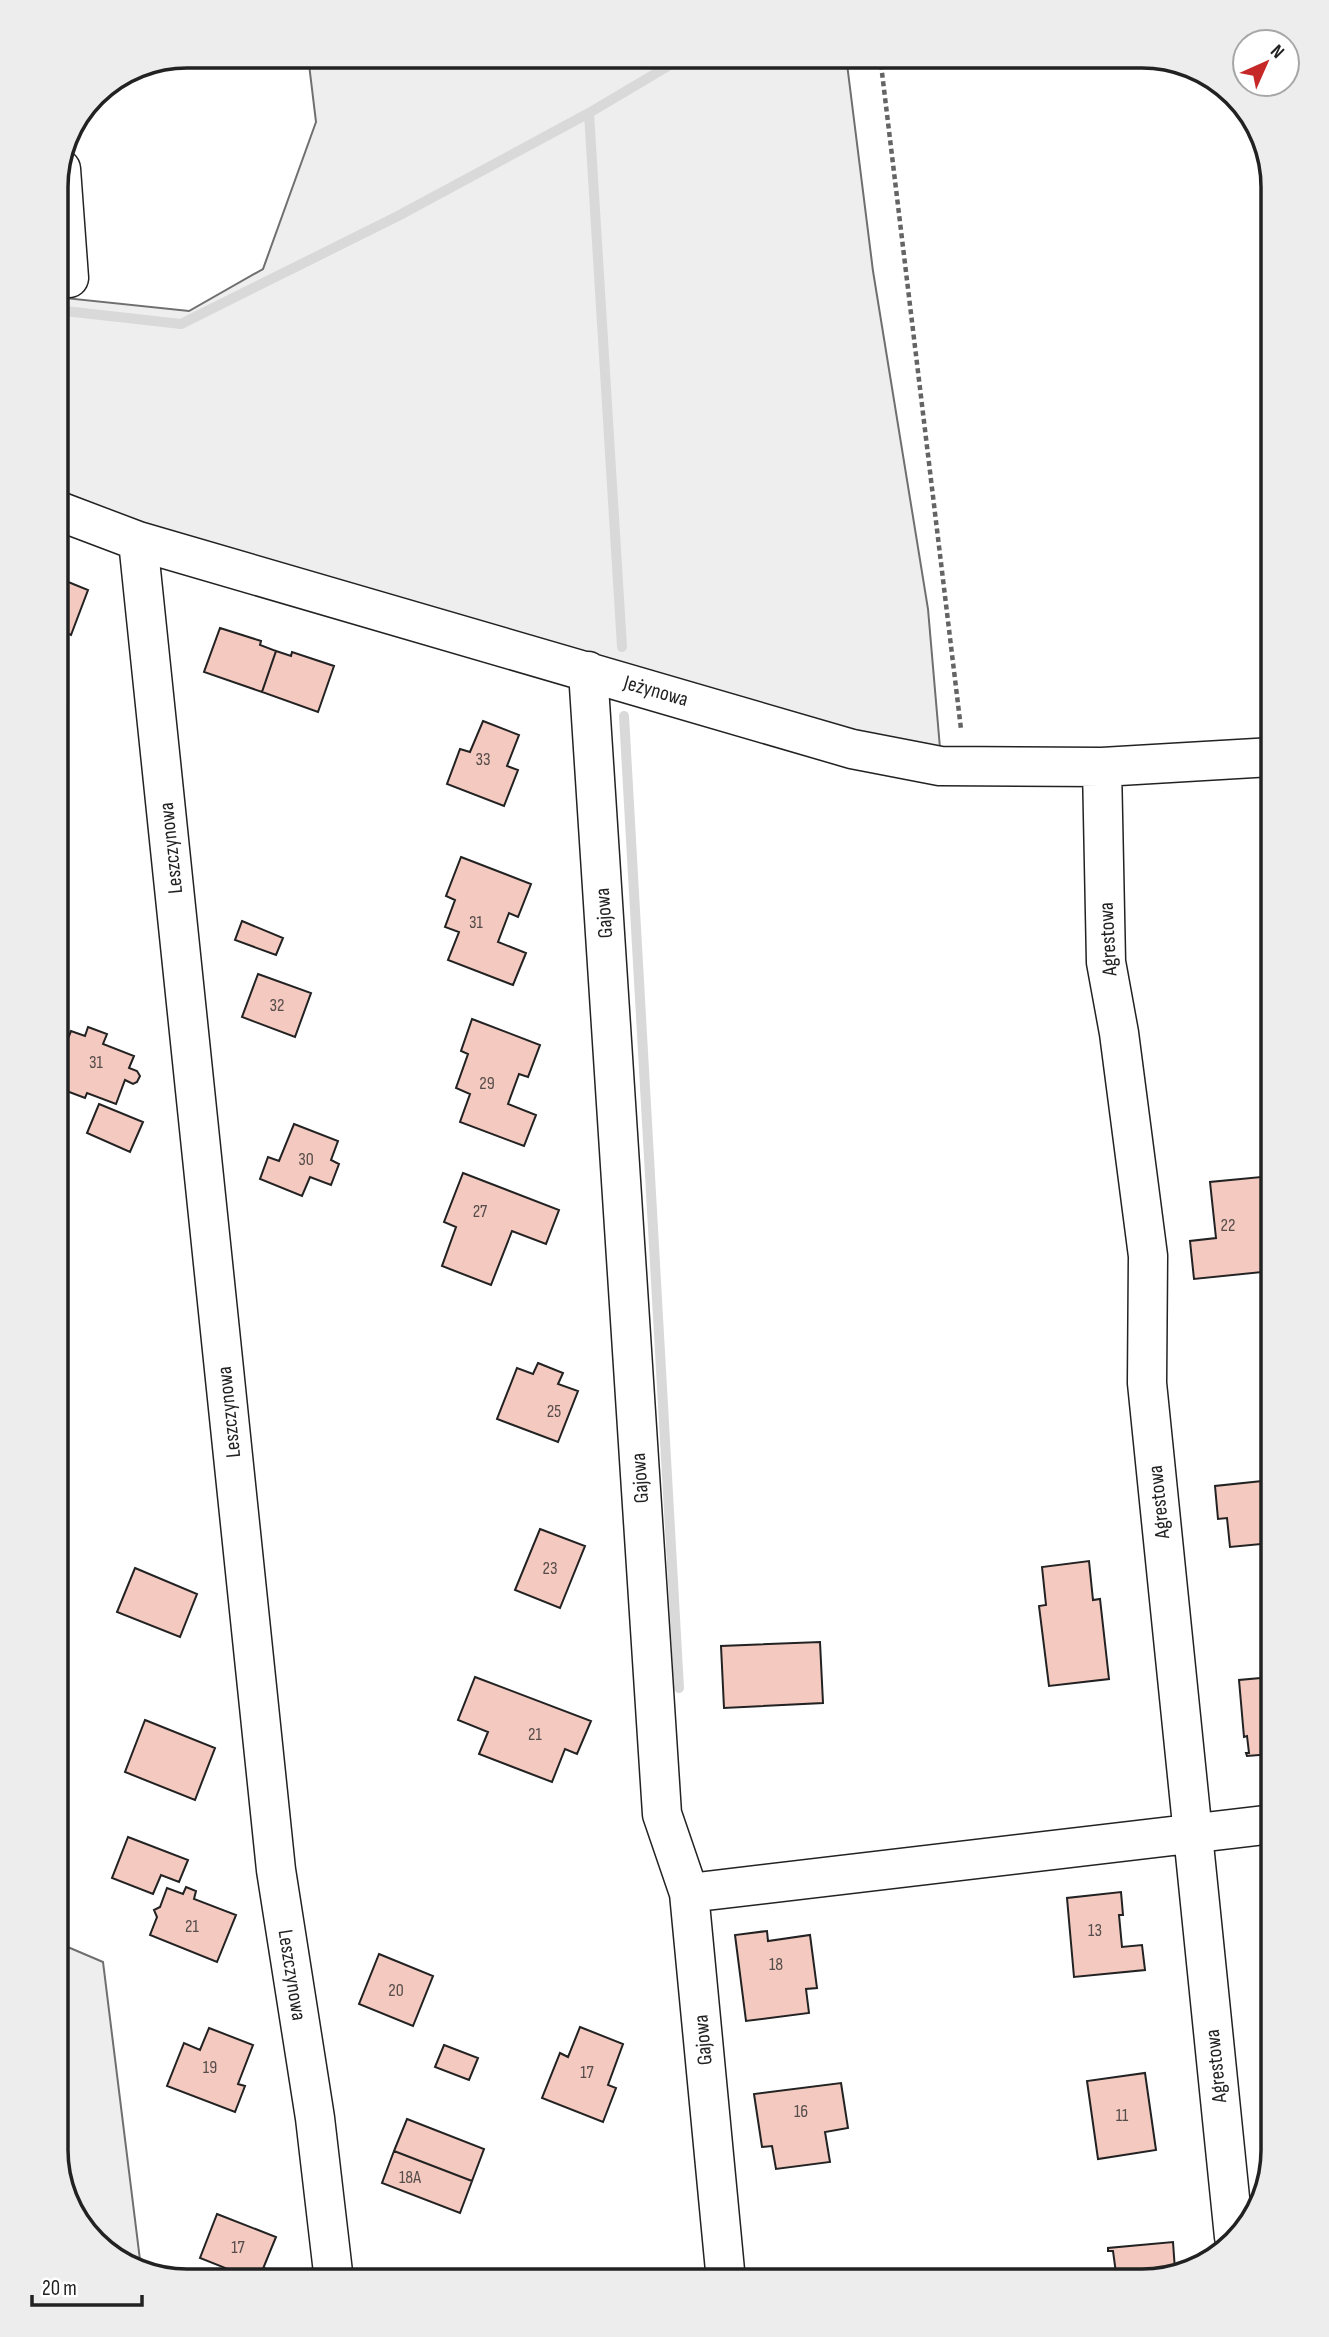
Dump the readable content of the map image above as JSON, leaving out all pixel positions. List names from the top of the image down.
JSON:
{
  "streets": {
    "street": [
      "Jeżynowa",
      "Leszczynowa",
      "Gajowa",
      "Agrestowa"
    ]
  },
  "crossings": [
    ["Jeżynowa", "Leszczynowa"],
    ["Jeżynowa", "Gajowa"],
    ["Jeżynowa", "Agrestowa"]
  ],
  "house_numbers": [
    "33",
    "31",
    "32",
    "31",
    "29",
    "30",
    "27",
    "22",
    "25",
    "23",
    "21",
    "21",
    "13",
    "18",
    "20",
    "19",
    "17",
    "16",
    "11",
    "18A",
    "17"
  ],
  "scale_bar": "20 m",
  "north": "top right"
}
